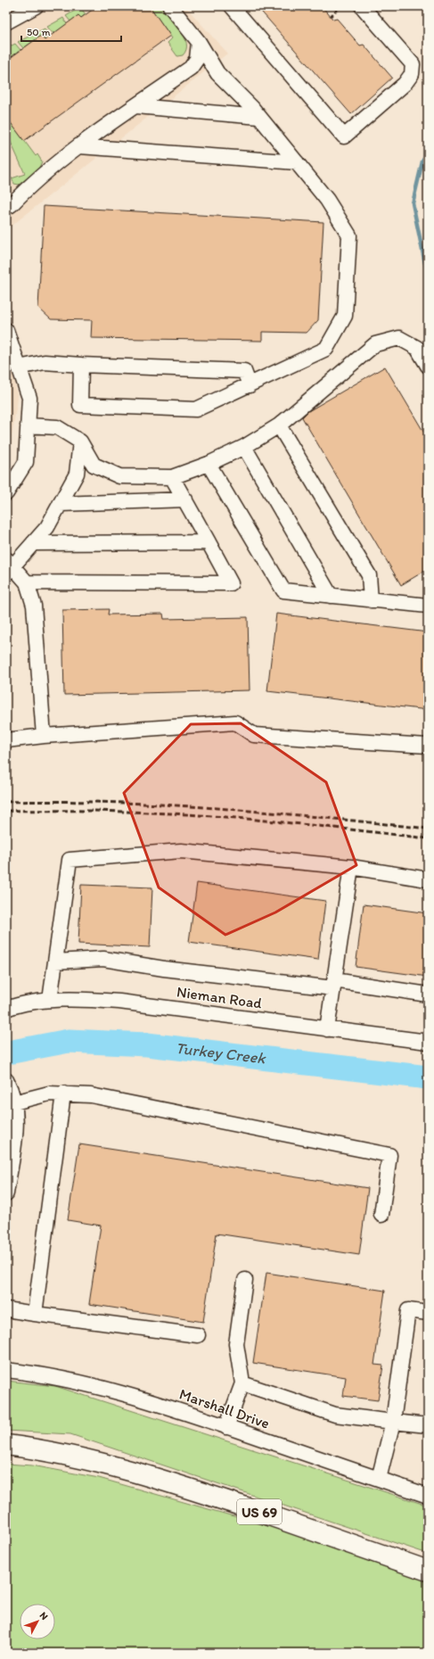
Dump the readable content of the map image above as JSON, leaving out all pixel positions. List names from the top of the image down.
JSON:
{
  "streets": {
    "highway": ["US 69"],
    "street": ["Nieman Road", "Marshall Drive"]
  },
  "water": ["Turkey Creek"],
  "scale_bar": "50 m",
  "north": "top right"
}
